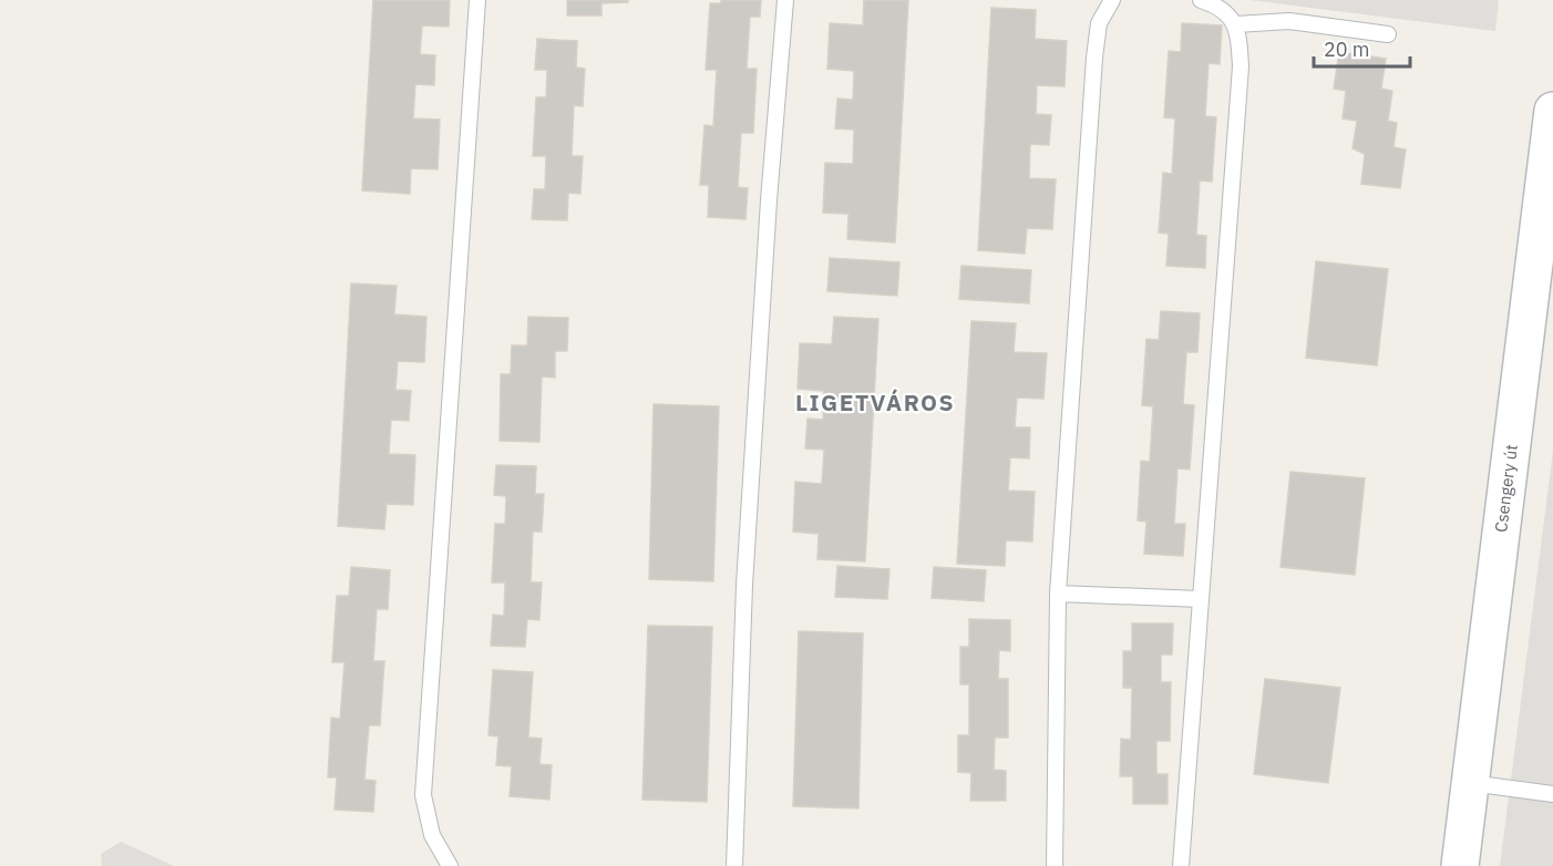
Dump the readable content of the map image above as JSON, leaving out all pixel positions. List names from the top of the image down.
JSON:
{
  "streets": {
    "main road": ["Csengery út"]
  },
  "districts": ["LIGETVÁROS"],
  "scale_bar": "20 m"
}
